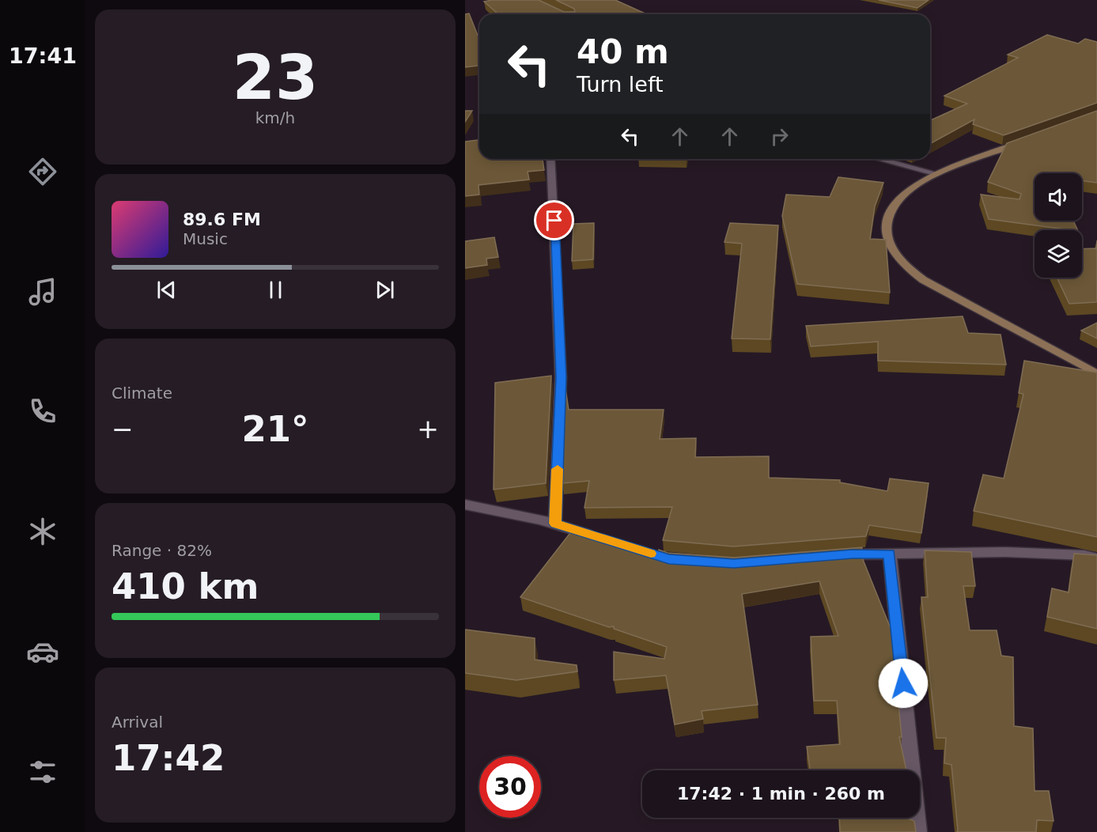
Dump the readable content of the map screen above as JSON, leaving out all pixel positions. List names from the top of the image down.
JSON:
{
  "page": {
    "tabs": "17:41",
    "tile": [
      ["23", "km/h"],
      "Climate",
      ["Range · 82%", "410 km"],
      ["Arrival", "17:42"]
    ],
    "turn": ["40 m", "Turn left"],
    "song": ["89.6 FM", "Music"],
    "heat": ["−", "21°", "+"],
    "limit": "30",
    "trip": "17:42 · 1 min · 260 m"
  }
}
